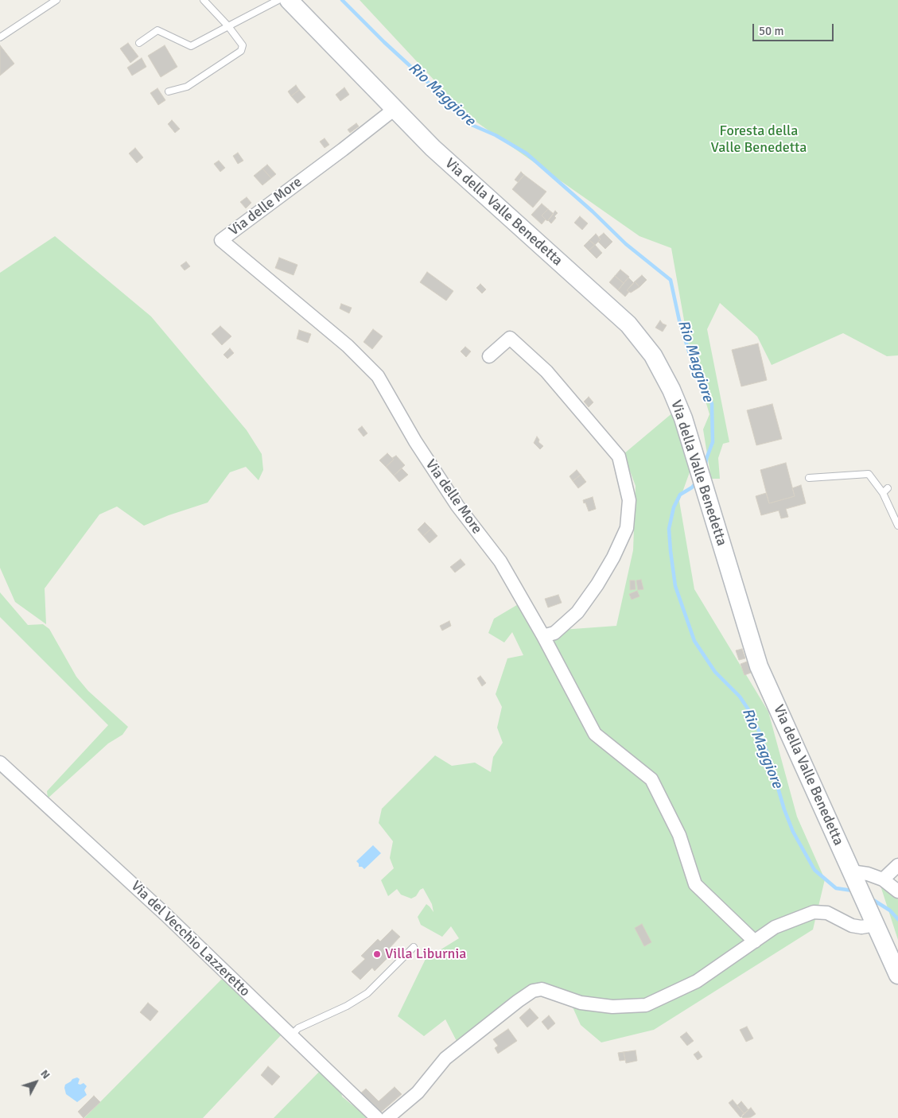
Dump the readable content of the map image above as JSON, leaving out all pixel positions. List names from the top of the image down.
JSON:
{
  "streets": {
    "main road": ["Via della Valle Benedetta"],
    "street": ["Via delle More", "Via del Vecchio Lazzeretto"]
  },
  "crossings": [
    ["Via delle More", "Via della Valle Benedetta"]
  ],
  "water": ["Rio Maggiore"],
  "parks": ["Foresta della Valle Benedetta"],
  "places": ["Villa Liburnia"],
  "scale_bar": "50 m",
  "north": "top right"
}
